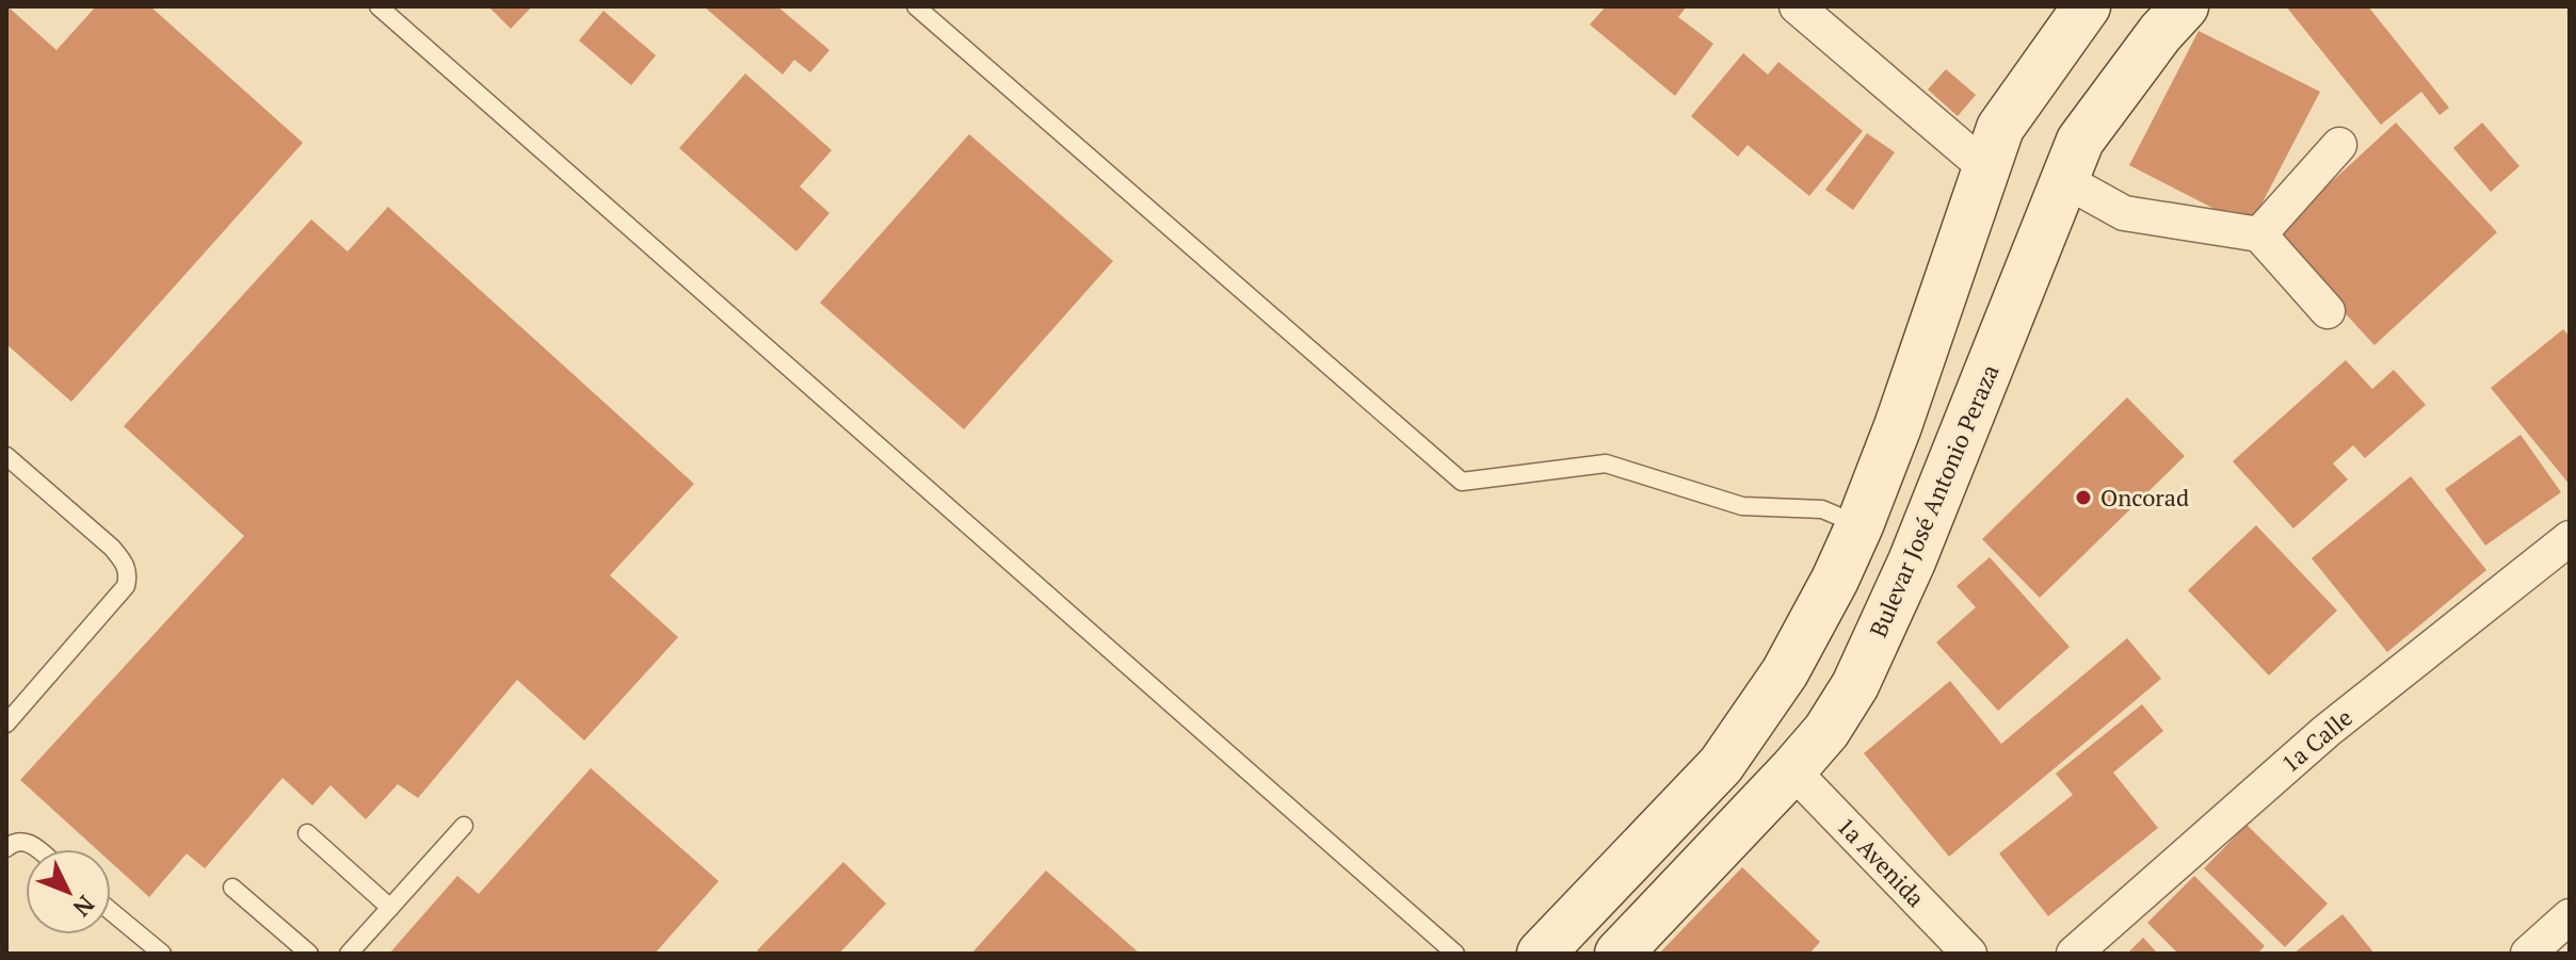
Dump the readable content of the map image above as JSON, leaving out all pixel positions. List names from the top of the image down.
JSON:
{
  "streets": {
    "street": ["Bulevar José Antonio Peraza", "1a Calle", "1a Avenida"]
  },
  "crossings": [
    ["Bulevar José Antonio Peraza", "1a Avenida"]
  ],
  "places": ["Oncorad"],
  "north": "bottom right"
}
